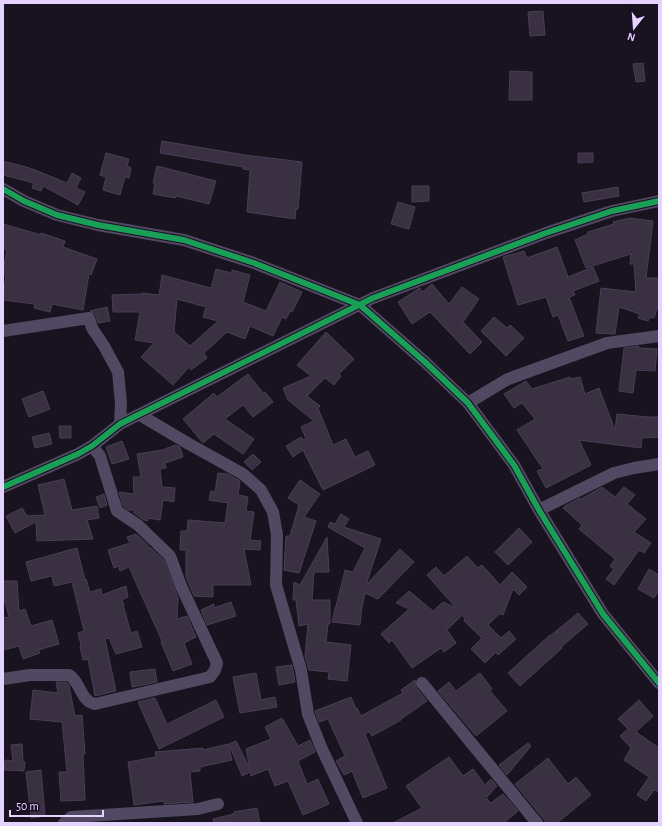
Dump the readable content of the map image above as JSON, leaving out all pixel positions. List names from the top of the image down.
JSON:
{
  "scale_bar": "50 m",
  "north": "bottom"
}
